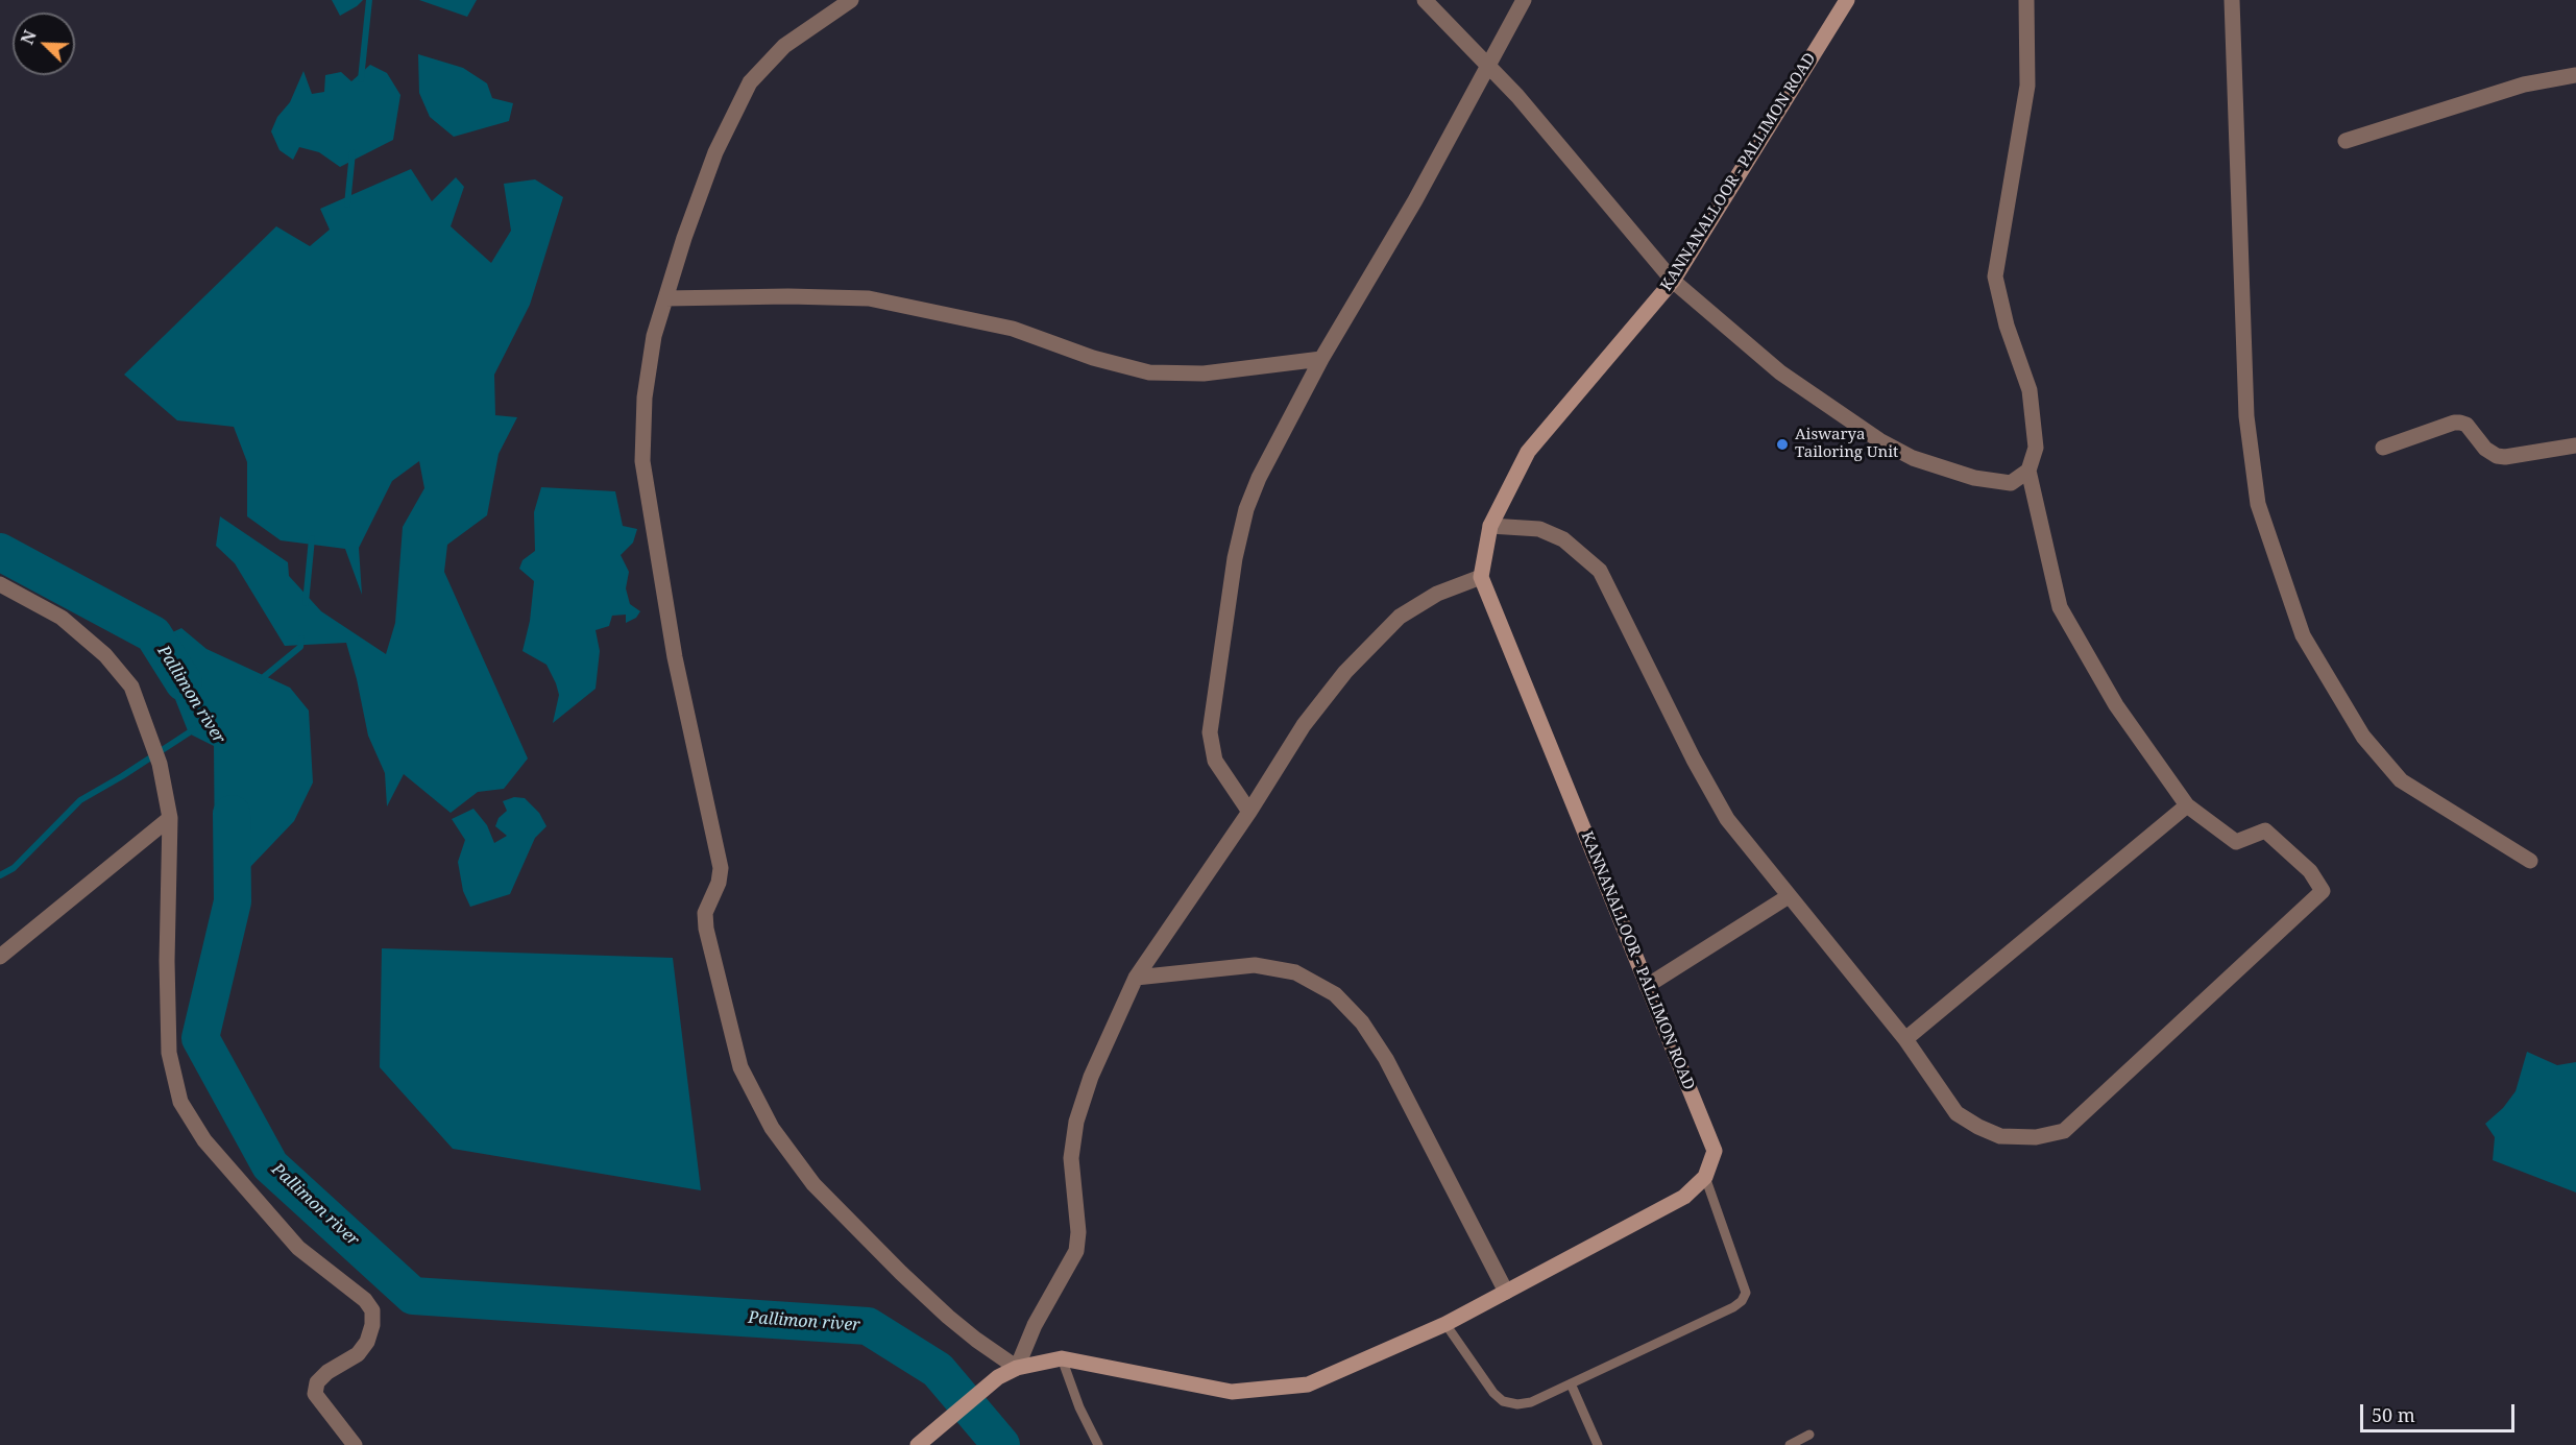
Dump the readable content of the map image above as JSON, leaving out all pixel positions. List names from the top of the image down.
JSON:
{
  "streets": {
    "street": ["KANNANALLOOR - PALLIMON ROAD"]
  },
  "water": ["Pallimon river"],
  "places": ["Aiswarya Tailoring Unit"],
  "scale_bar": "50 m",
  "north": "top left"
}
